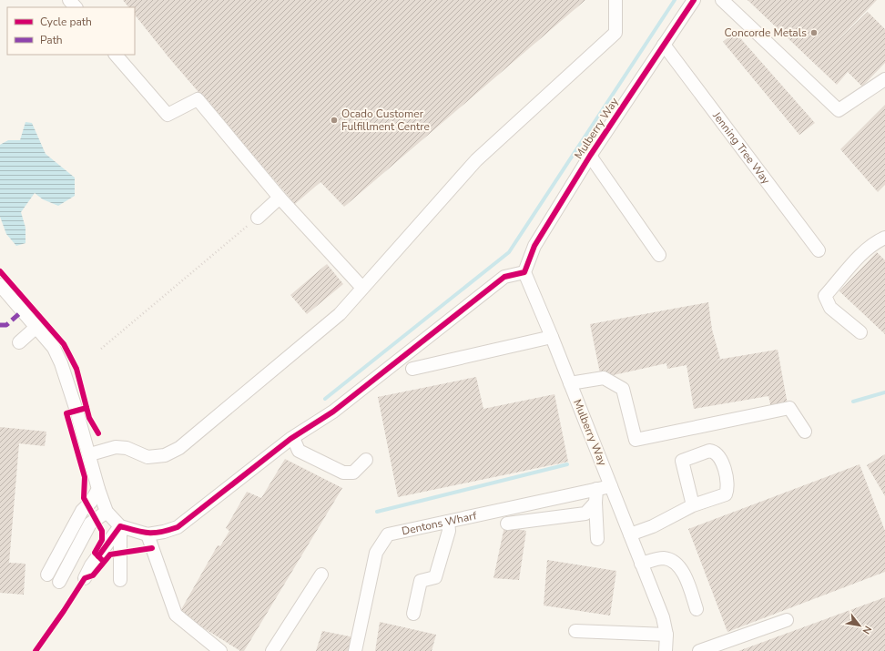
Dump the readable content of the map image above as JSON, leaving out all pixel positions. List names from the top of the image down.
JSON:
{
  "streets": {
    "street": ["Mulberry Way", "Jenning Tree Way", "Dentons Wharf"]
  },
  "crossings": [
    ["Mulberry Way", "Jenning Tree Way"],
    ["Mulberry Way", "Dentons Wharf"]
  ],
  "places": ["Concorde Metals", "Ocado Customer Fulfillment Centre"],
  "legend": ["Cycle path", "Path"],
  "north": "bottom right"
}
